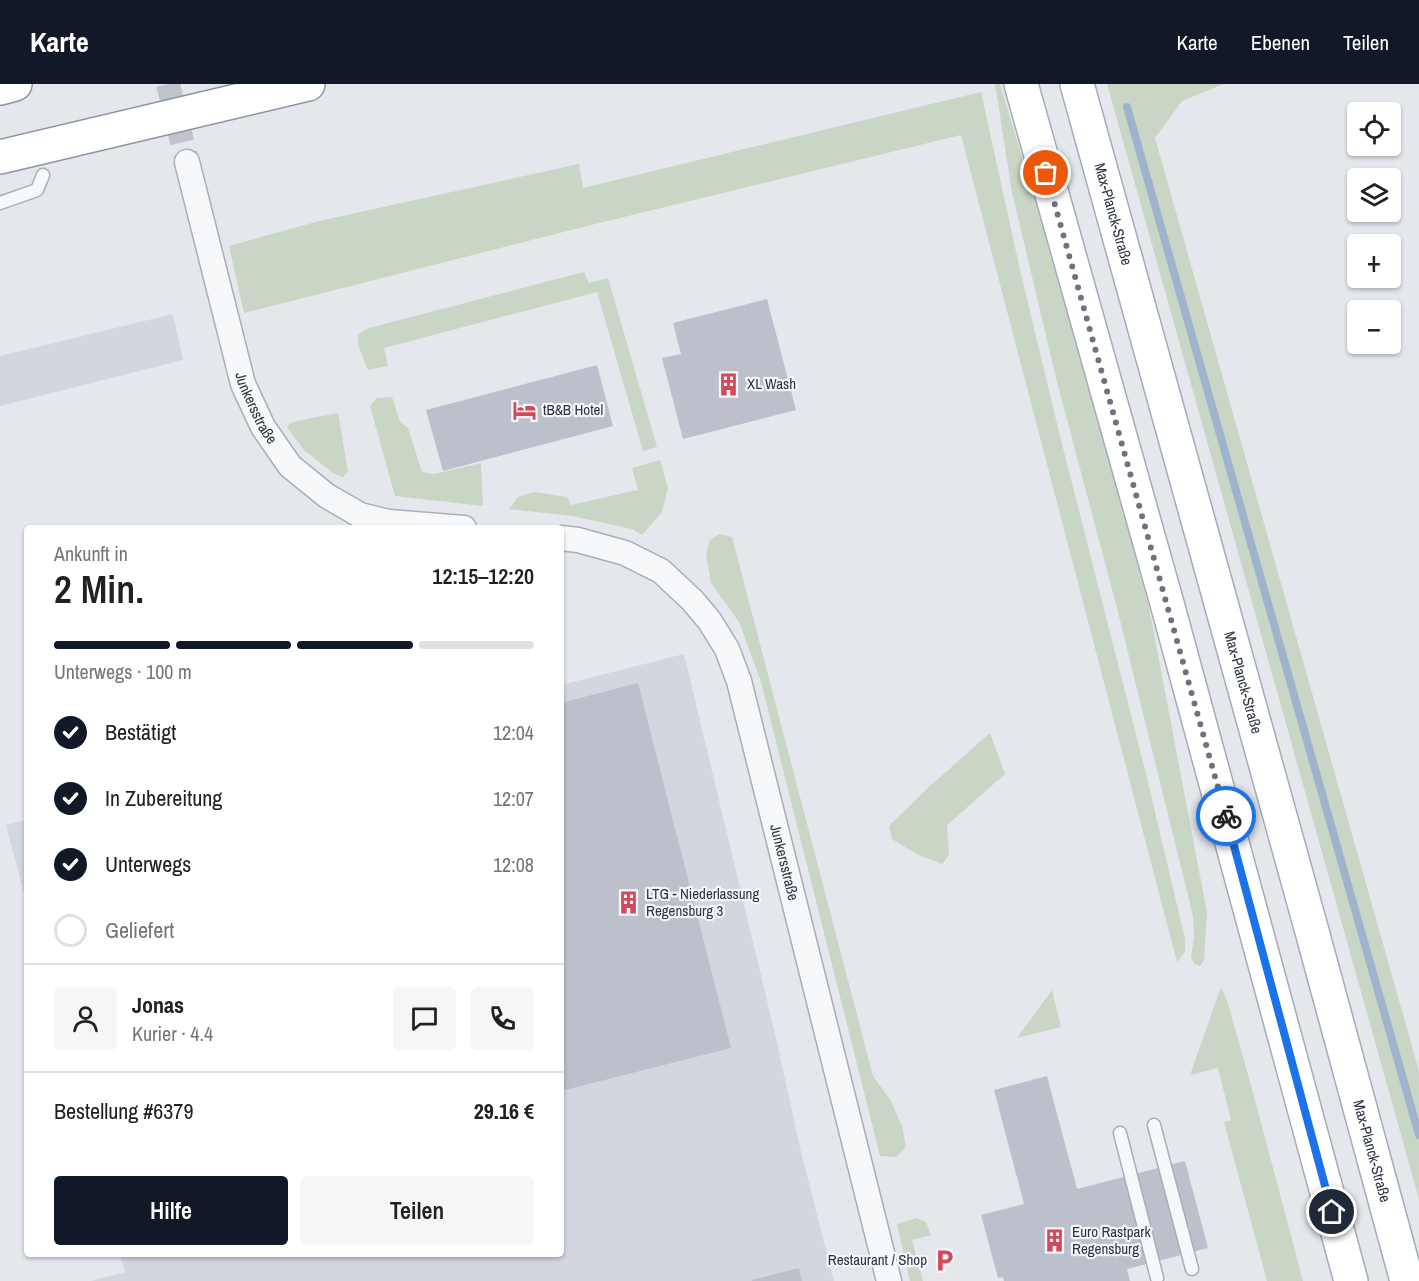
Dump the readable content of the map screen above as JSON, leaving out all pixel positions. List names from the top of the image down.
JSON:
{
  "streets": {
    "main road": ["Max-Planck-Straße"],
    "street": ["Junkersstraße"]
  },
  "places": {
    "building": ["XL Wash", "LTG - Niederlassung Regensburg 3", "Euro Rastpark Regensburg"],
    "hotel": ["tB&B Hotel"],
    "parking": ["Restaurant / Shop"]
  },
  "page": {
    "header": "Karte",
    "nav": ["Karte", "Ebenen", "Teilen"],
    "map_buttons": ["+", "−"],
    "heading": ["2 Min.", "Ankunft in", "12:15–12:20"],
    "panel": [
      "Jonas",
      "Kurier · 4.4",
      "Bestellung #6379",
      "29.16 €"
    ],
    "bar": "Unterwegs · 100 m",
    "list": [
      ["Bestätigt", "12:04"],
      ["In Zubereitung", "12:07"],
      ["Unterwegs", "12:08"],
      "Geliefert"
    ],
    "buttons": ["Hilfe", "Teilen"]
  }
}
